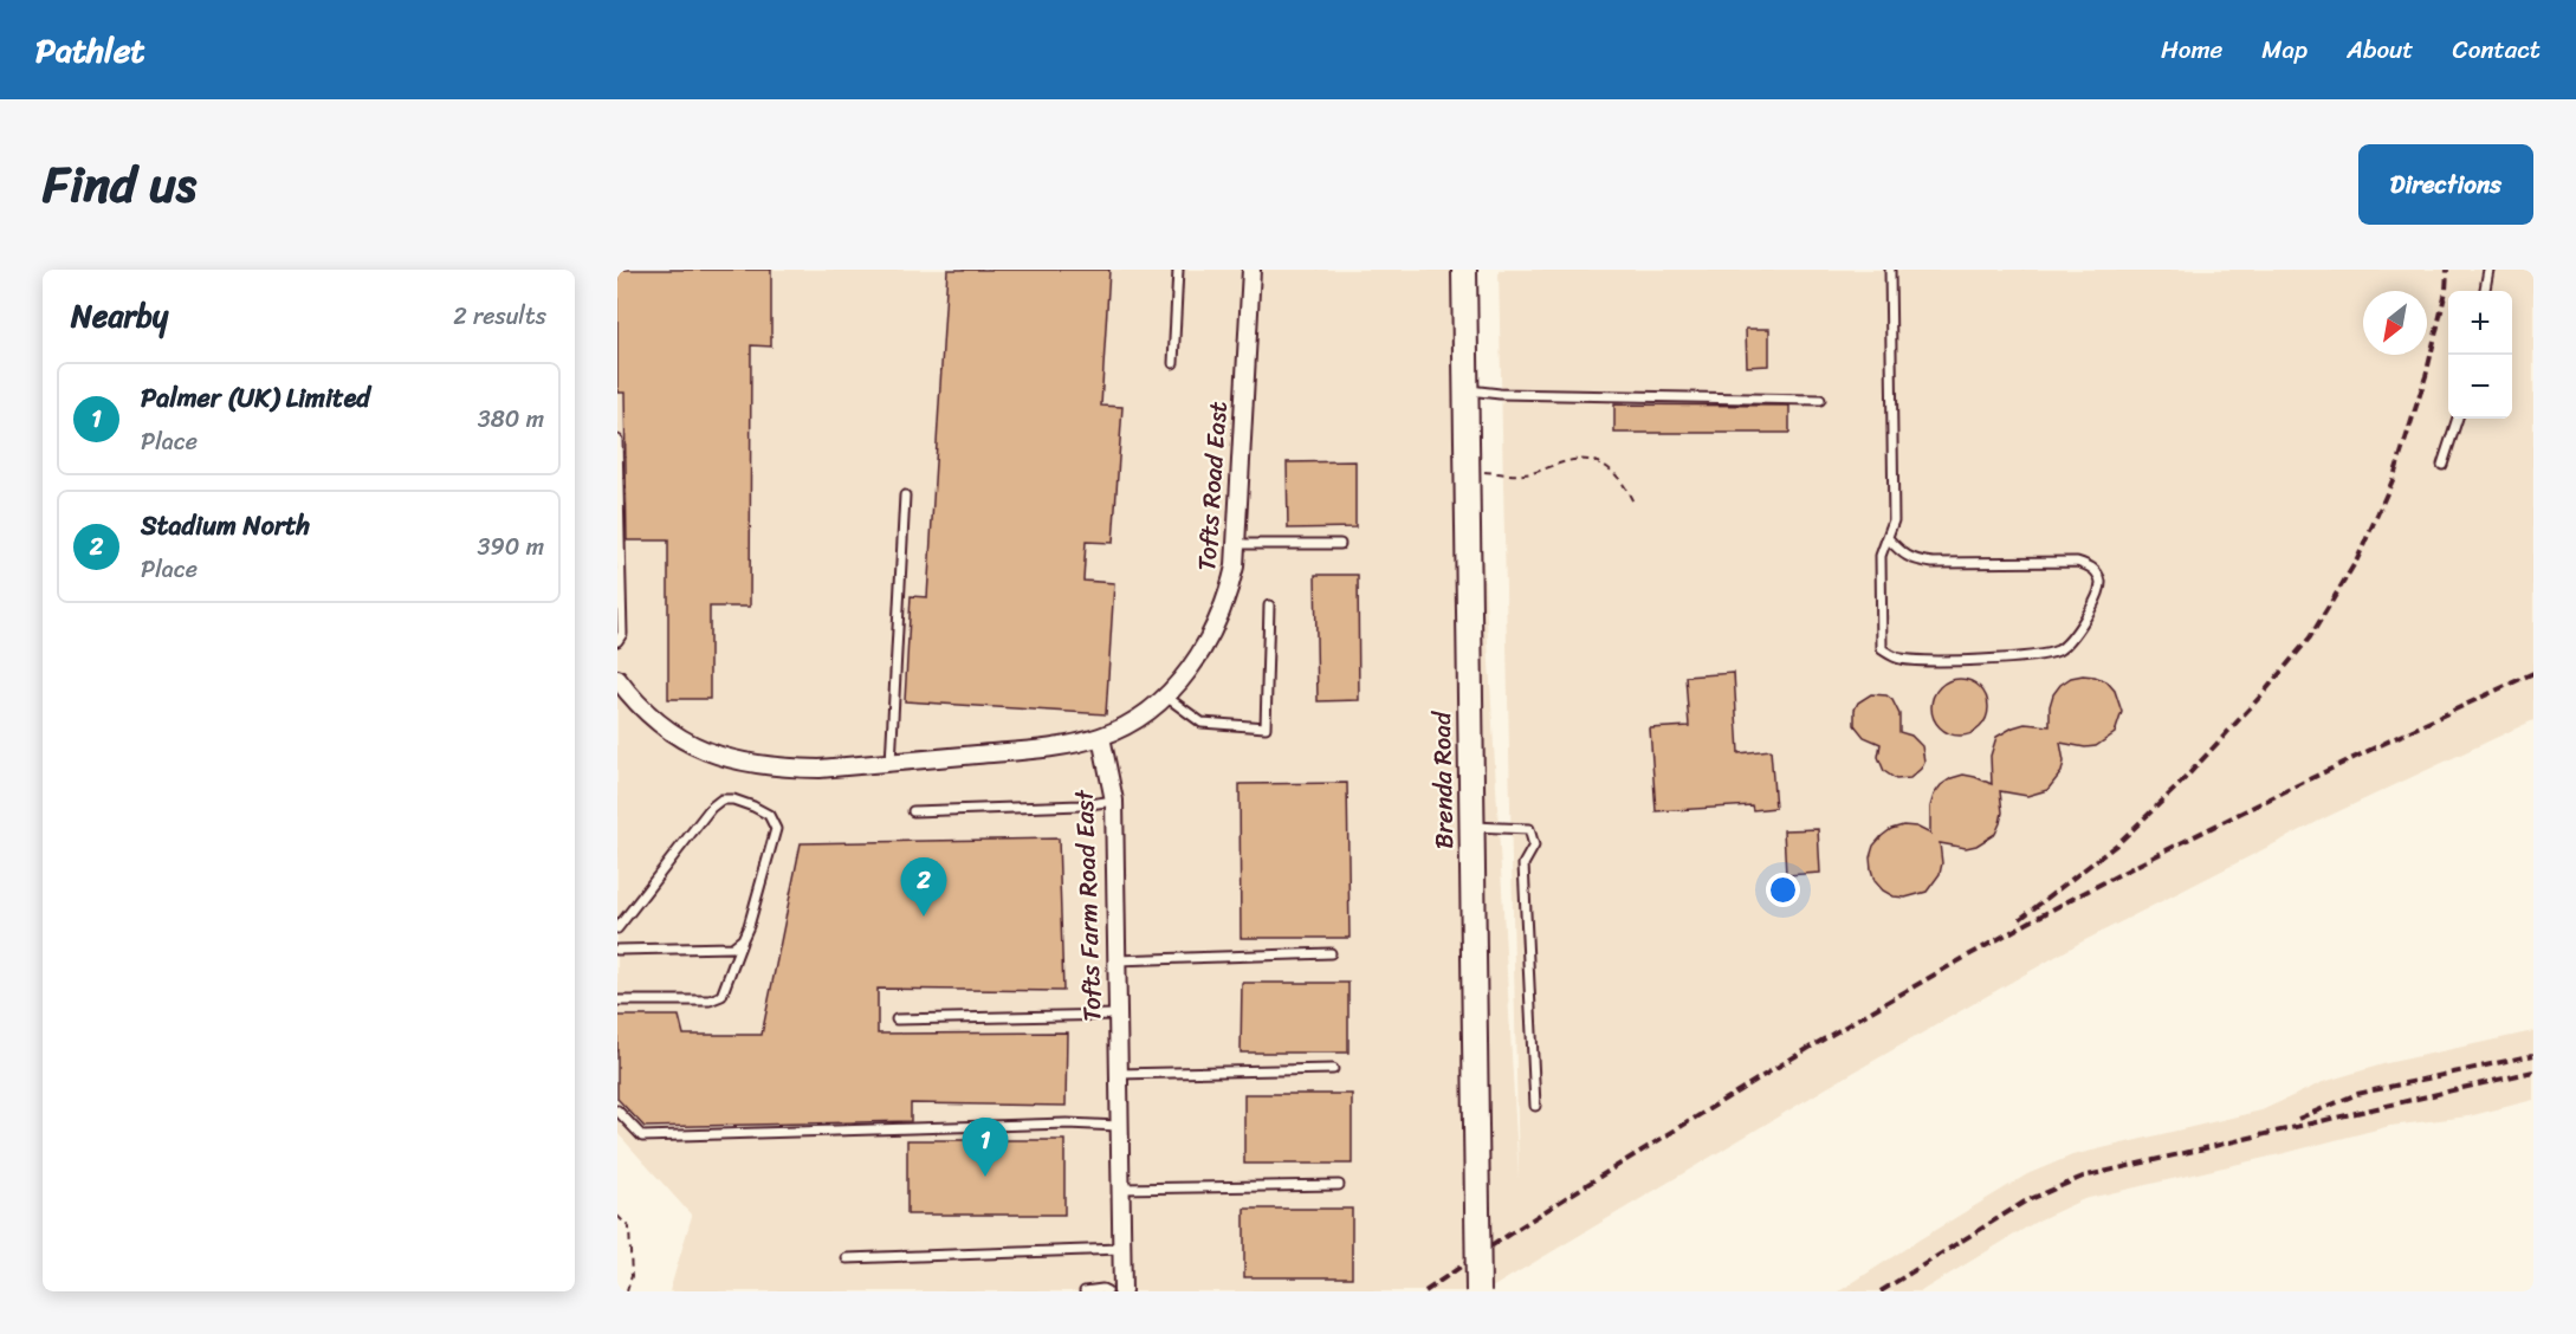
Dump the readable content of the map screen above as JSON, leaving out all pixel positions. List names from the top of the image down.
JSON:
{
  "streets": {
    "main road": ["Brenda Road"],
    "street": ["Tofts Road East", "Tofts Farm Road East"]
  },
  "crossings": [
    ["Tofts Road East", "Tofts Farm Road East"]
  ],
  "north": "bottom left",
  "page": {
    "header": "Pathlet",
    "nav": [
      "Home",
      "Map",
      "About",
      "Contact"
    ],
    "title": "Find us",
    "buttons": "Directions",
    "heading": ["Nearby", "2 results"],
    "map_buttons": ["+", "−"],
    "list": [
      {
        "mark": "1",
        "name": "Palmer (UK) Limited",
        "note": "Place",
        "value": "380 m"
      },
      {
        "mark": "2",
        "name": "Stadium North",
        "note": "Place",
        "value": "390 m"
      }
    ],
    "pins": ["2", "1"]
  }
}
